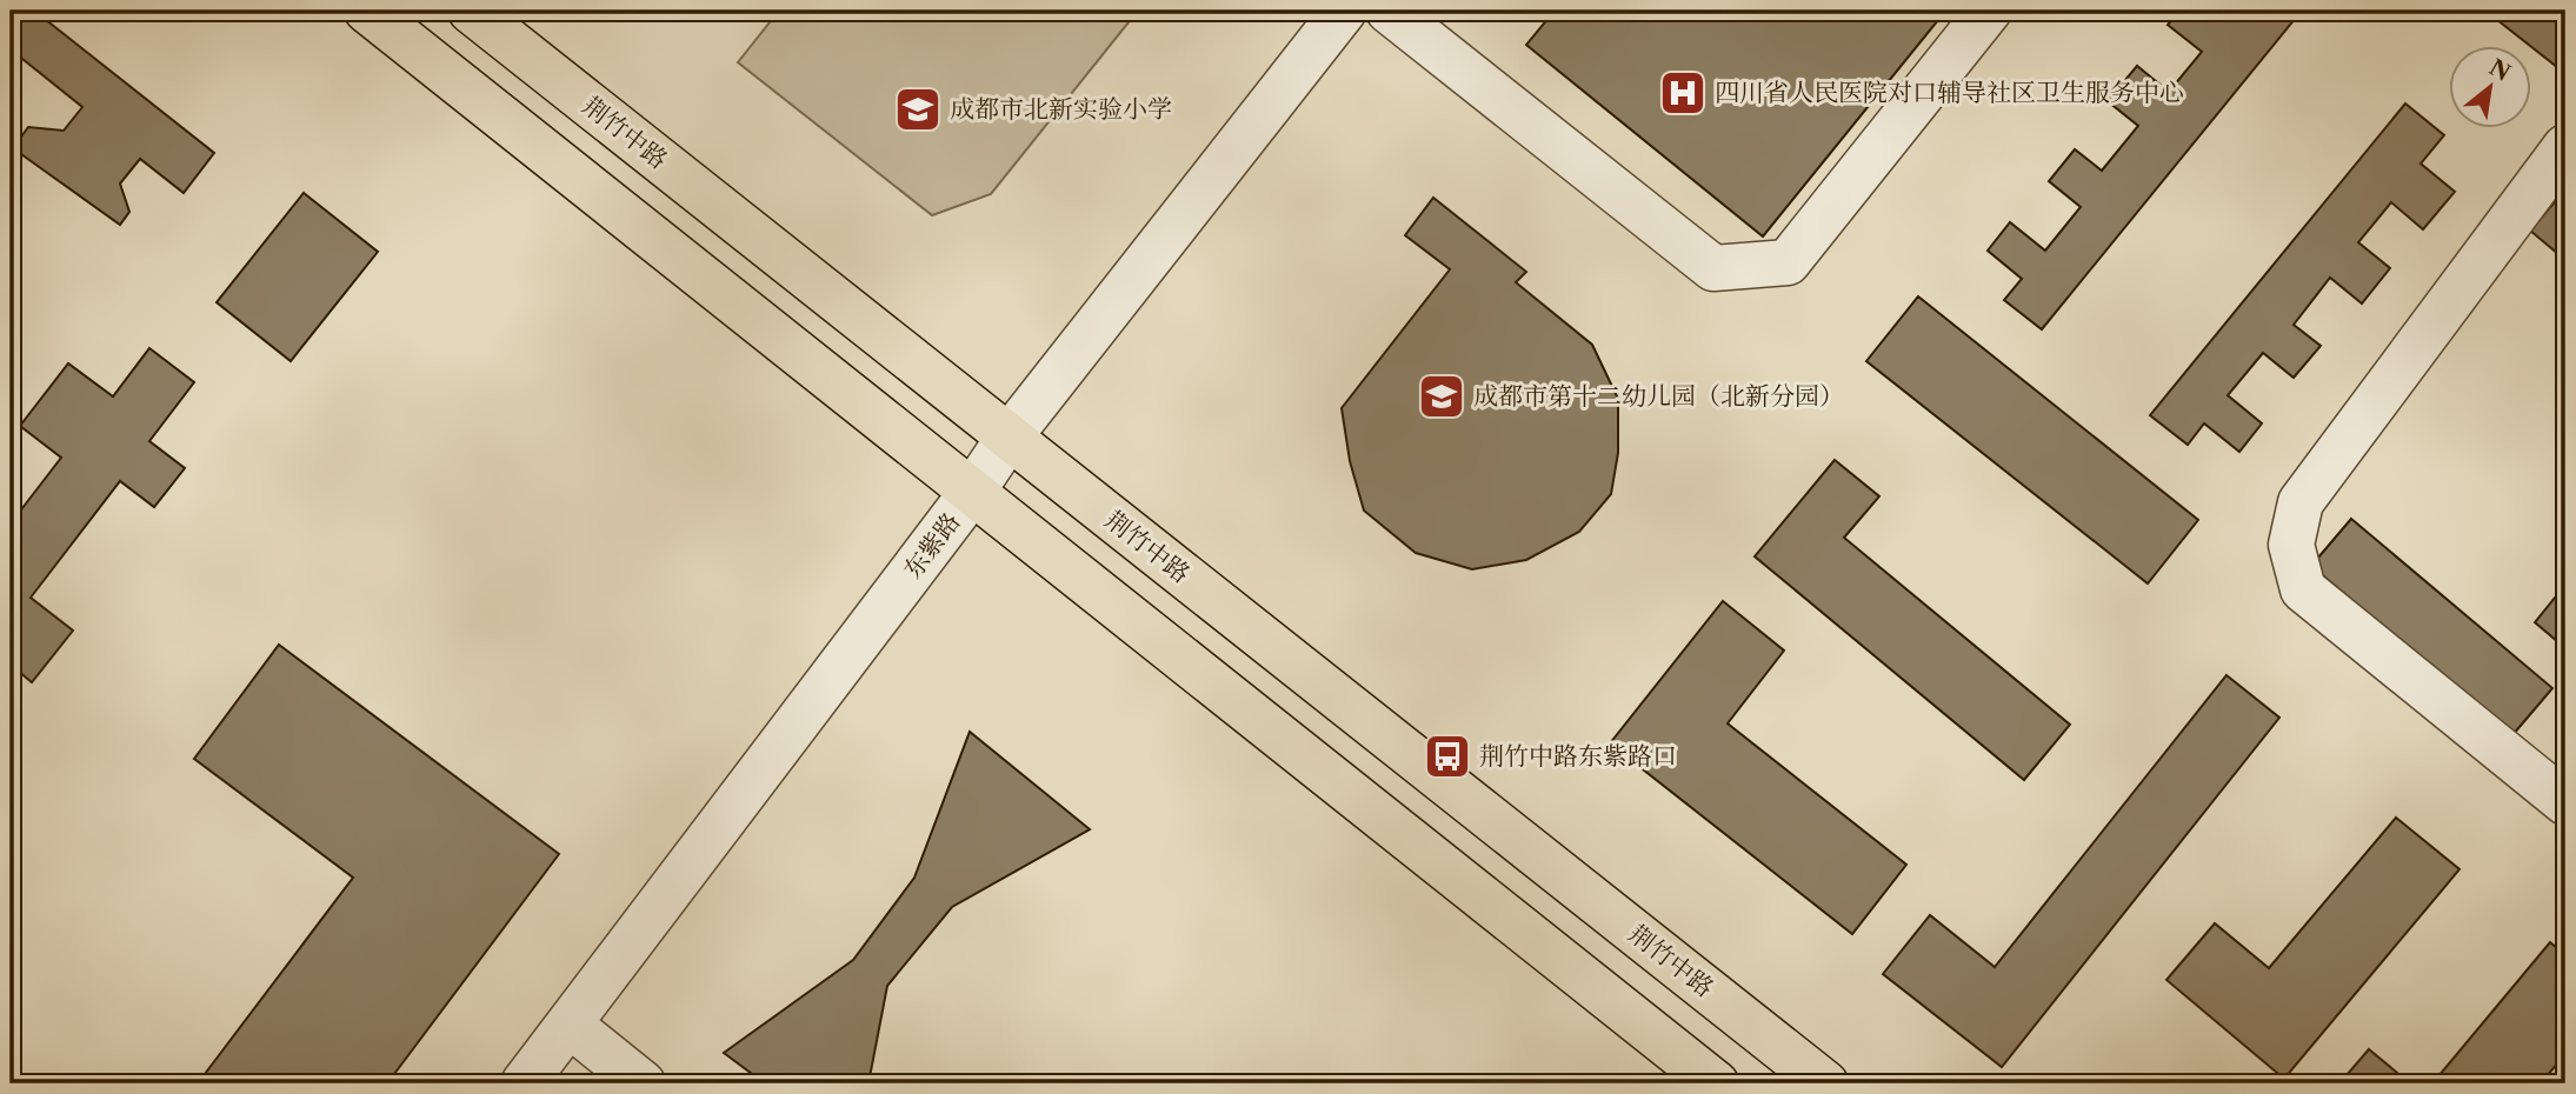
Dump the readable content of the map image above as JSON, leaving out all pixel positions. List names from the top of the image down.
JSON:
{
  "streets": {
    "main road": ["荆竹中路"],
    "street": ["东紫路"]
  },
  "crossings": [
    ["荆竹中路", "东紫路"]
  ],
  "places": {
    "hospital": ["四川省人民医院对口辅导社区卫生服务中心"],
    "school or university": ["成都市北新实验小学", "成都市第十二幼儿园（北新分园）"],
    "bus stop": ["荆竹中路东紫路口"]
  },
  "north": "top right"
}
